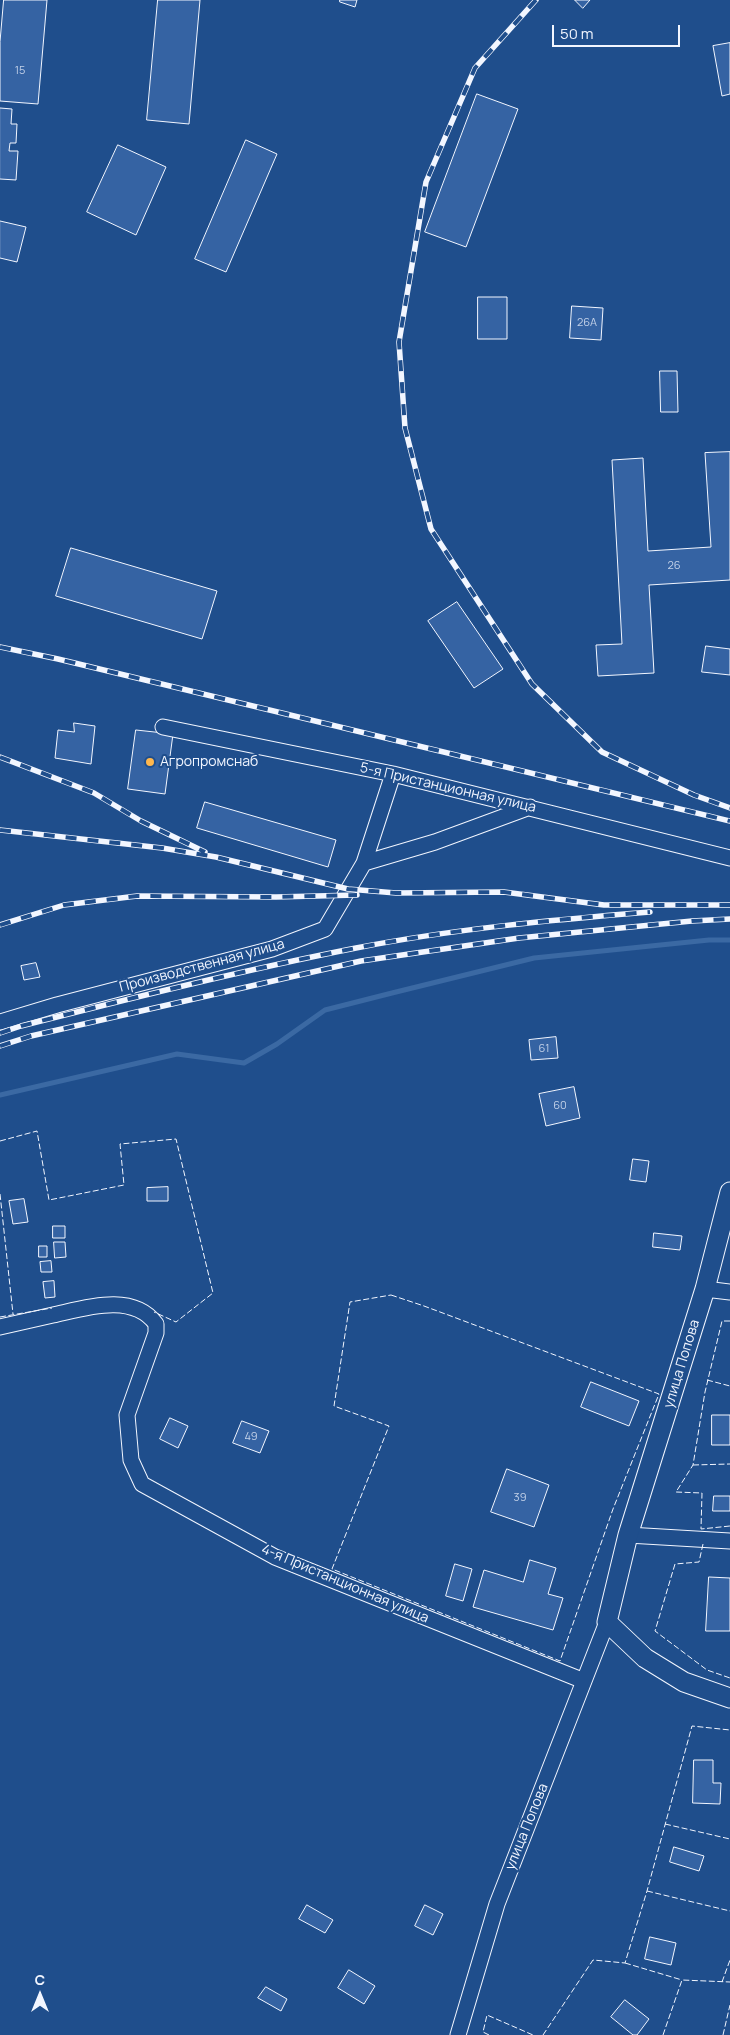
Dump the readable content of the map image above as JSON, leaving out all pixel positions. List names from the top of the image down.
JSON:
{
  "streets": {
    "street": [
      "5-я Пристанционная улица",
      "Производственная улица",
      "улица Попова",
      "4-я Пристанционная улица"
    ]
  },
  "crossings": [
    ["5-я Пристанционная улица", "Производственная улица"],
    ["улица Попова", "4-я Пристанционная улица"]
  ],
  "places": ["Агропромснаб"],
  "house_numbers": [
    "15",
    "26А",
    "26",
    "61",
    "60",
    "49",
    "39"
  ],
  "scale_bar": "50 m",
  "north": "top"
}
